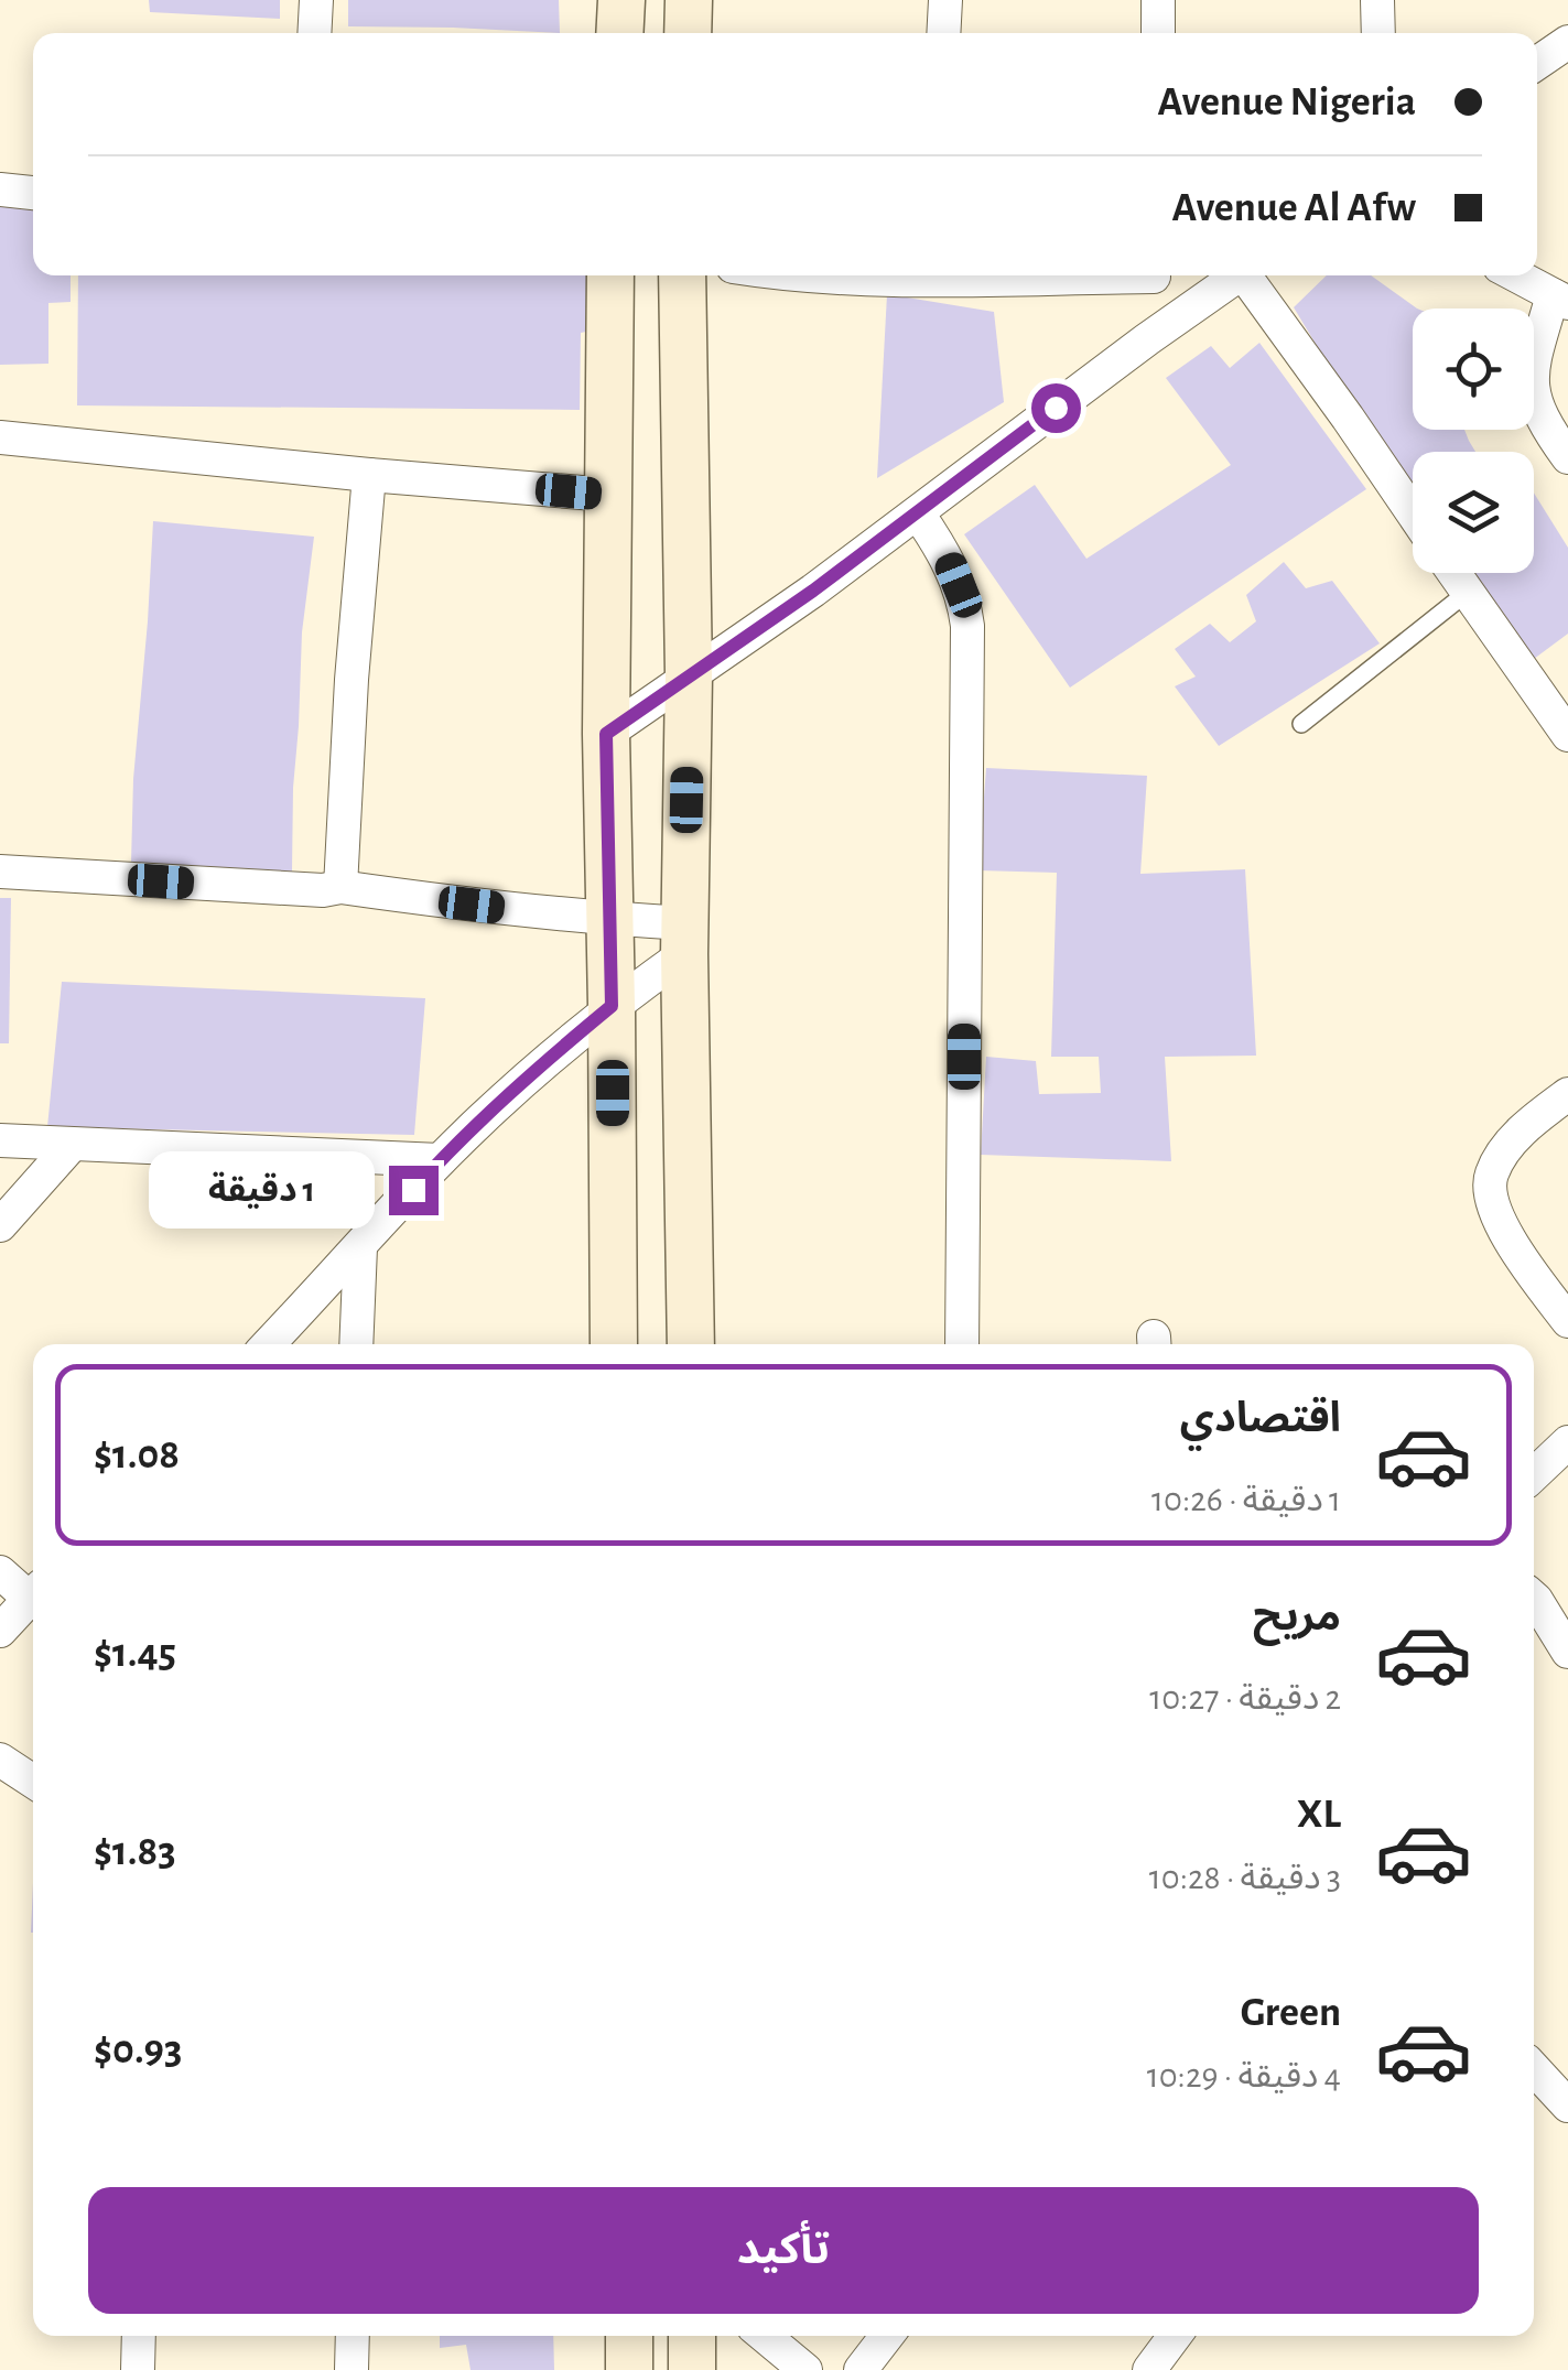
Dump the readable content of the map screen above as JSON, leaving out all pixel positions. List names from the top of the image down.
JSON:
{
  "page": {
    "banner": ["Avenue Nigeria", "Avenue Al Afw"],
    "bubble": "1 دقيقة",
    "list": [
      {
        "name": "اقتصادي",
        "note": "1 دقيقة · 10:26",
        "value": "$1.08"
      },
      {
        "name": "مريح",
        "note": "2 دقيقة · 10:27",
        "value": "$1.45"
      },
      {
        "name": "XL",
        "note": "3 دقيقة · 10:28",
        "value": "$1.83"
      },
      {
        "name": "Green",
        "note": "4 دقيقة · 10:29",
        "value": "$0.93"
      }
    ],
    "buttons": "تأكيد"
  }
}
